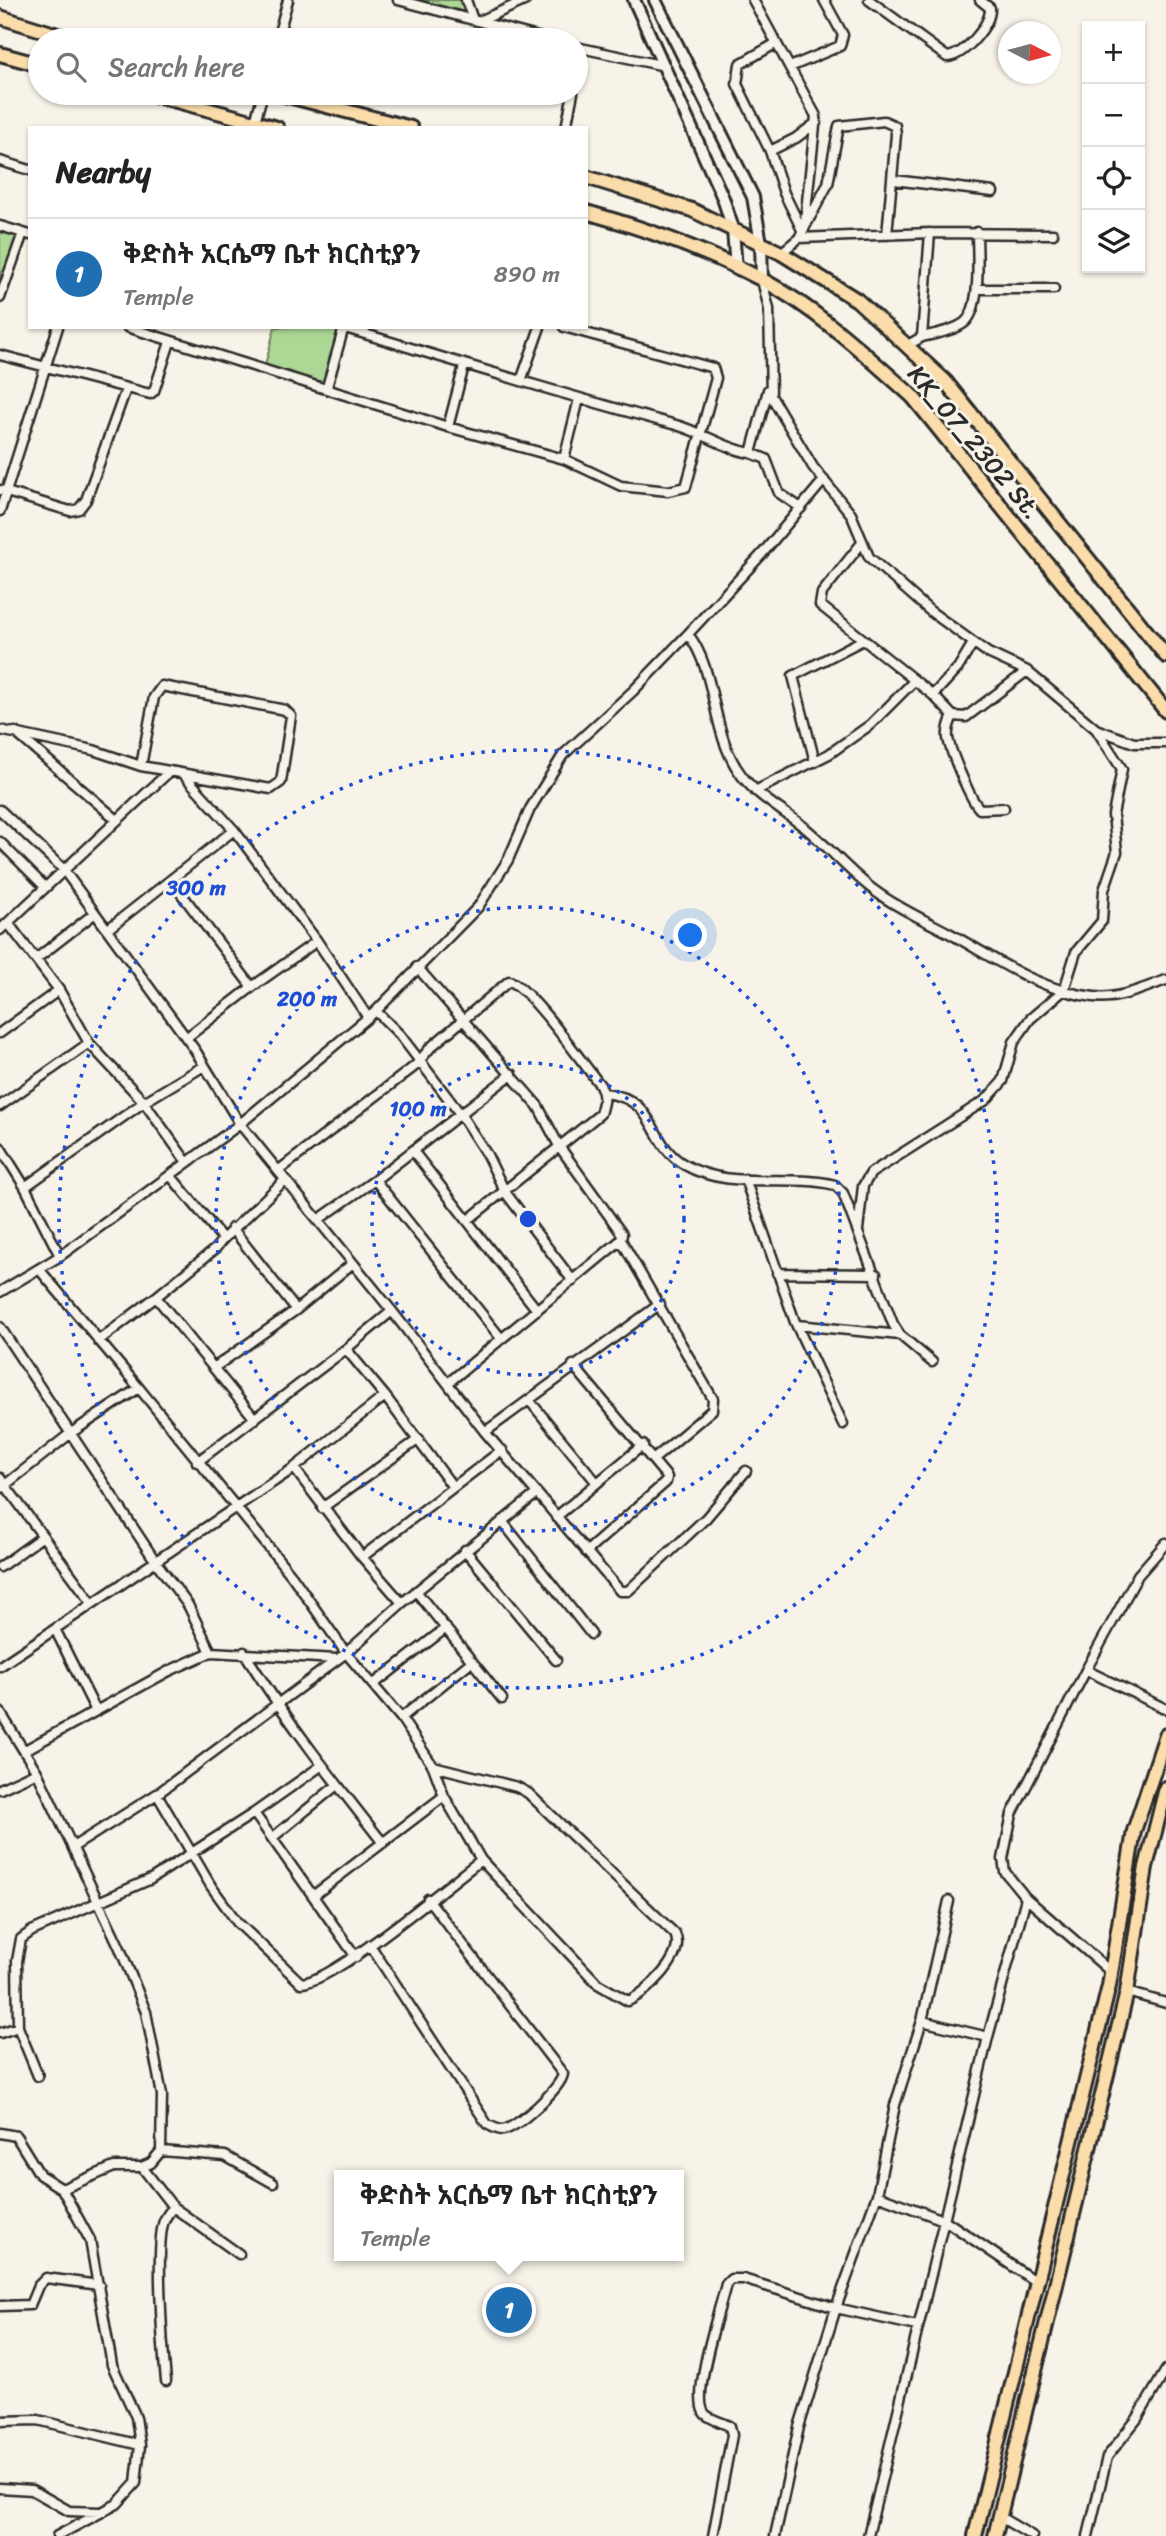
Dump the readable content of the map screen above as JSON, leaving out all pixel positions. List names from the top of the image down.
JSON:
{
  "streets": {
    "main road": ["KK_07_2302 St."]
  },
  "north": "right",
  "page": {
    "map_buttons": ["+", "−"],
    "search": "Search here",
    "heading": "Nearby",
    "list": [
      {
        "mark": "1",
        "name": "ቅድስት አርሴማ ቤተ ክርስቲያን",
        "note": "Temple",
        "value": "890 m"
      }
    ],
    "popup": ["ቅድስት አርሴማ ቤተ ክርስቲያን", "Temple"],
    "pins": "1"
  },
  "rings": ["300 m", "200 m", "100 m"]
}
